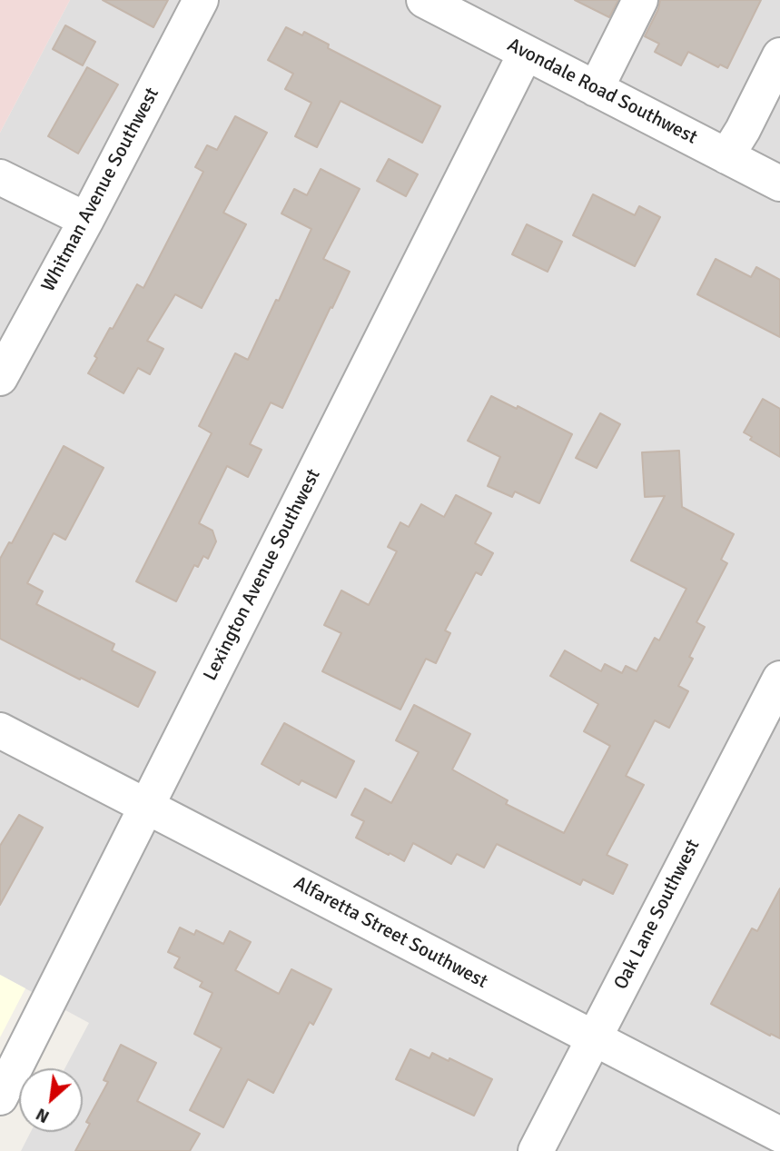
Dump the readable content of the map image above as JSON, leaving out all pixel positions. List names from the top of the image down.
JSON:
{
  "streets": {
    "street": [
      "Avondale Road Southwest",
      "Whitman Avenue Southwest",
      "Lexington Avenue Southwest",
      "Oak Lane Southwest",
      "Alfaretta Street Southwest"
    ]
  },
  "crossings": [
    ["Avondale Road Southwest", "Lexington Avenue Southwest"],
    ["Lexington Avenue Southwest", "Alfaretta Street Southwest"],
    ["Oak Lane Southwest", "Alfaretta Street Southwest"]
  ],
  "north": "bottom left"
}
